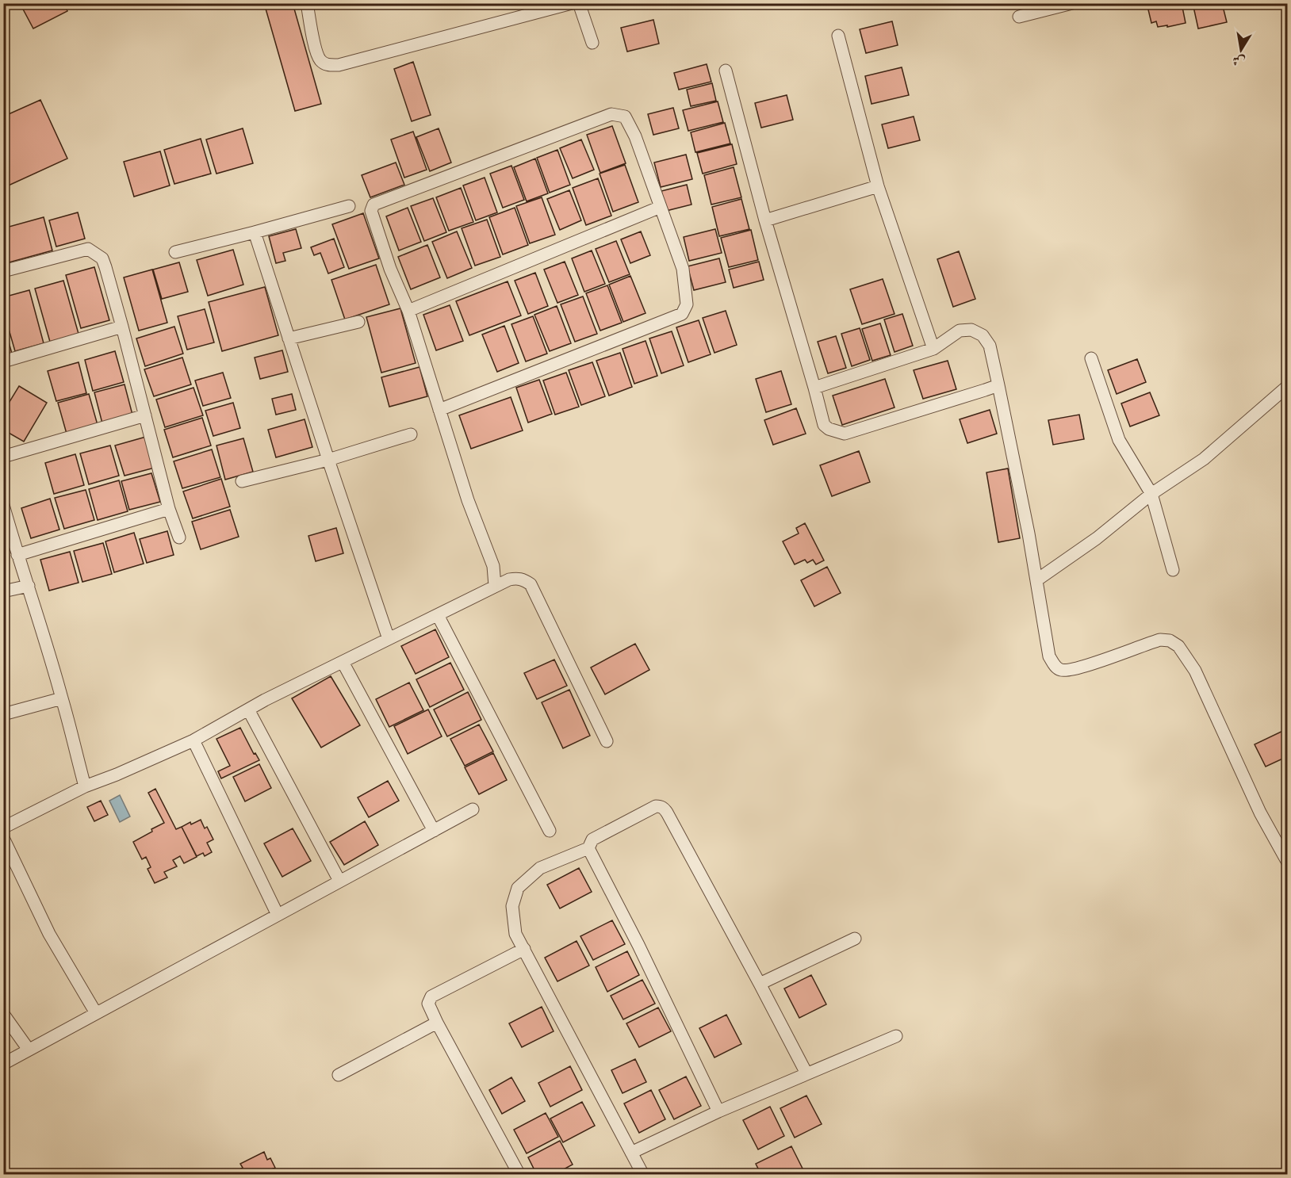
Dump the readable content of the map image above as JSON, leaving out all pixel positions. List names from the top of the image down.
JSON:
{
  "north": "bottom"
}
